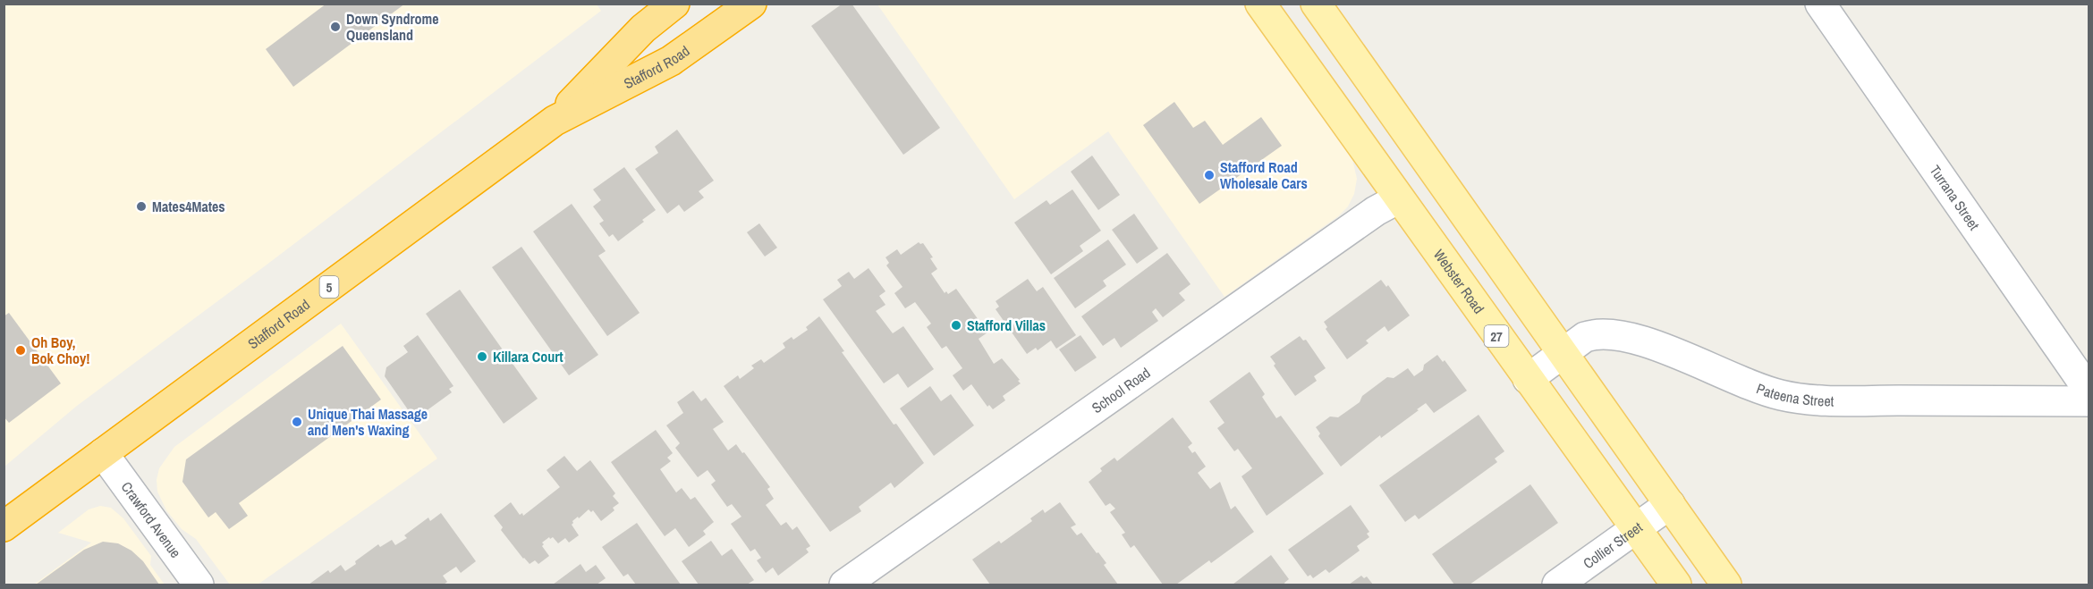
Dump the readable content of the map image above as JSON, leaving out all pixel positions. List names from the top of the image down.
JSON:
{
  "streets": {
    "highway": ["Stafford Road", "5"],
    "main road": ["Webster Road", "27"],
    "street": [
      "Turrana Street",
      "School Road",
      "Pateena Street",
      "Crawford Avenue",
      "Collier Street"
    ]
  },
  "crossings": [
    ["Stafford Road", "Crawford Avenue"],
    ["Webster Road", "School Road"],
    ["Webster Road", "Pateena Street"],
    ["Webster Road", "Collier Street"]
  ],
  "places": [
    "Down Syndrome Queensland",
    "Stafford Road Wholesale Cars",
    "Mates4Mates",
    "Stafford Villas",
    "Oh Boy, Bok Choy!",
    "Killara Court",
    "Unique Thai Massage and Men's Waxing"
  ]
}
